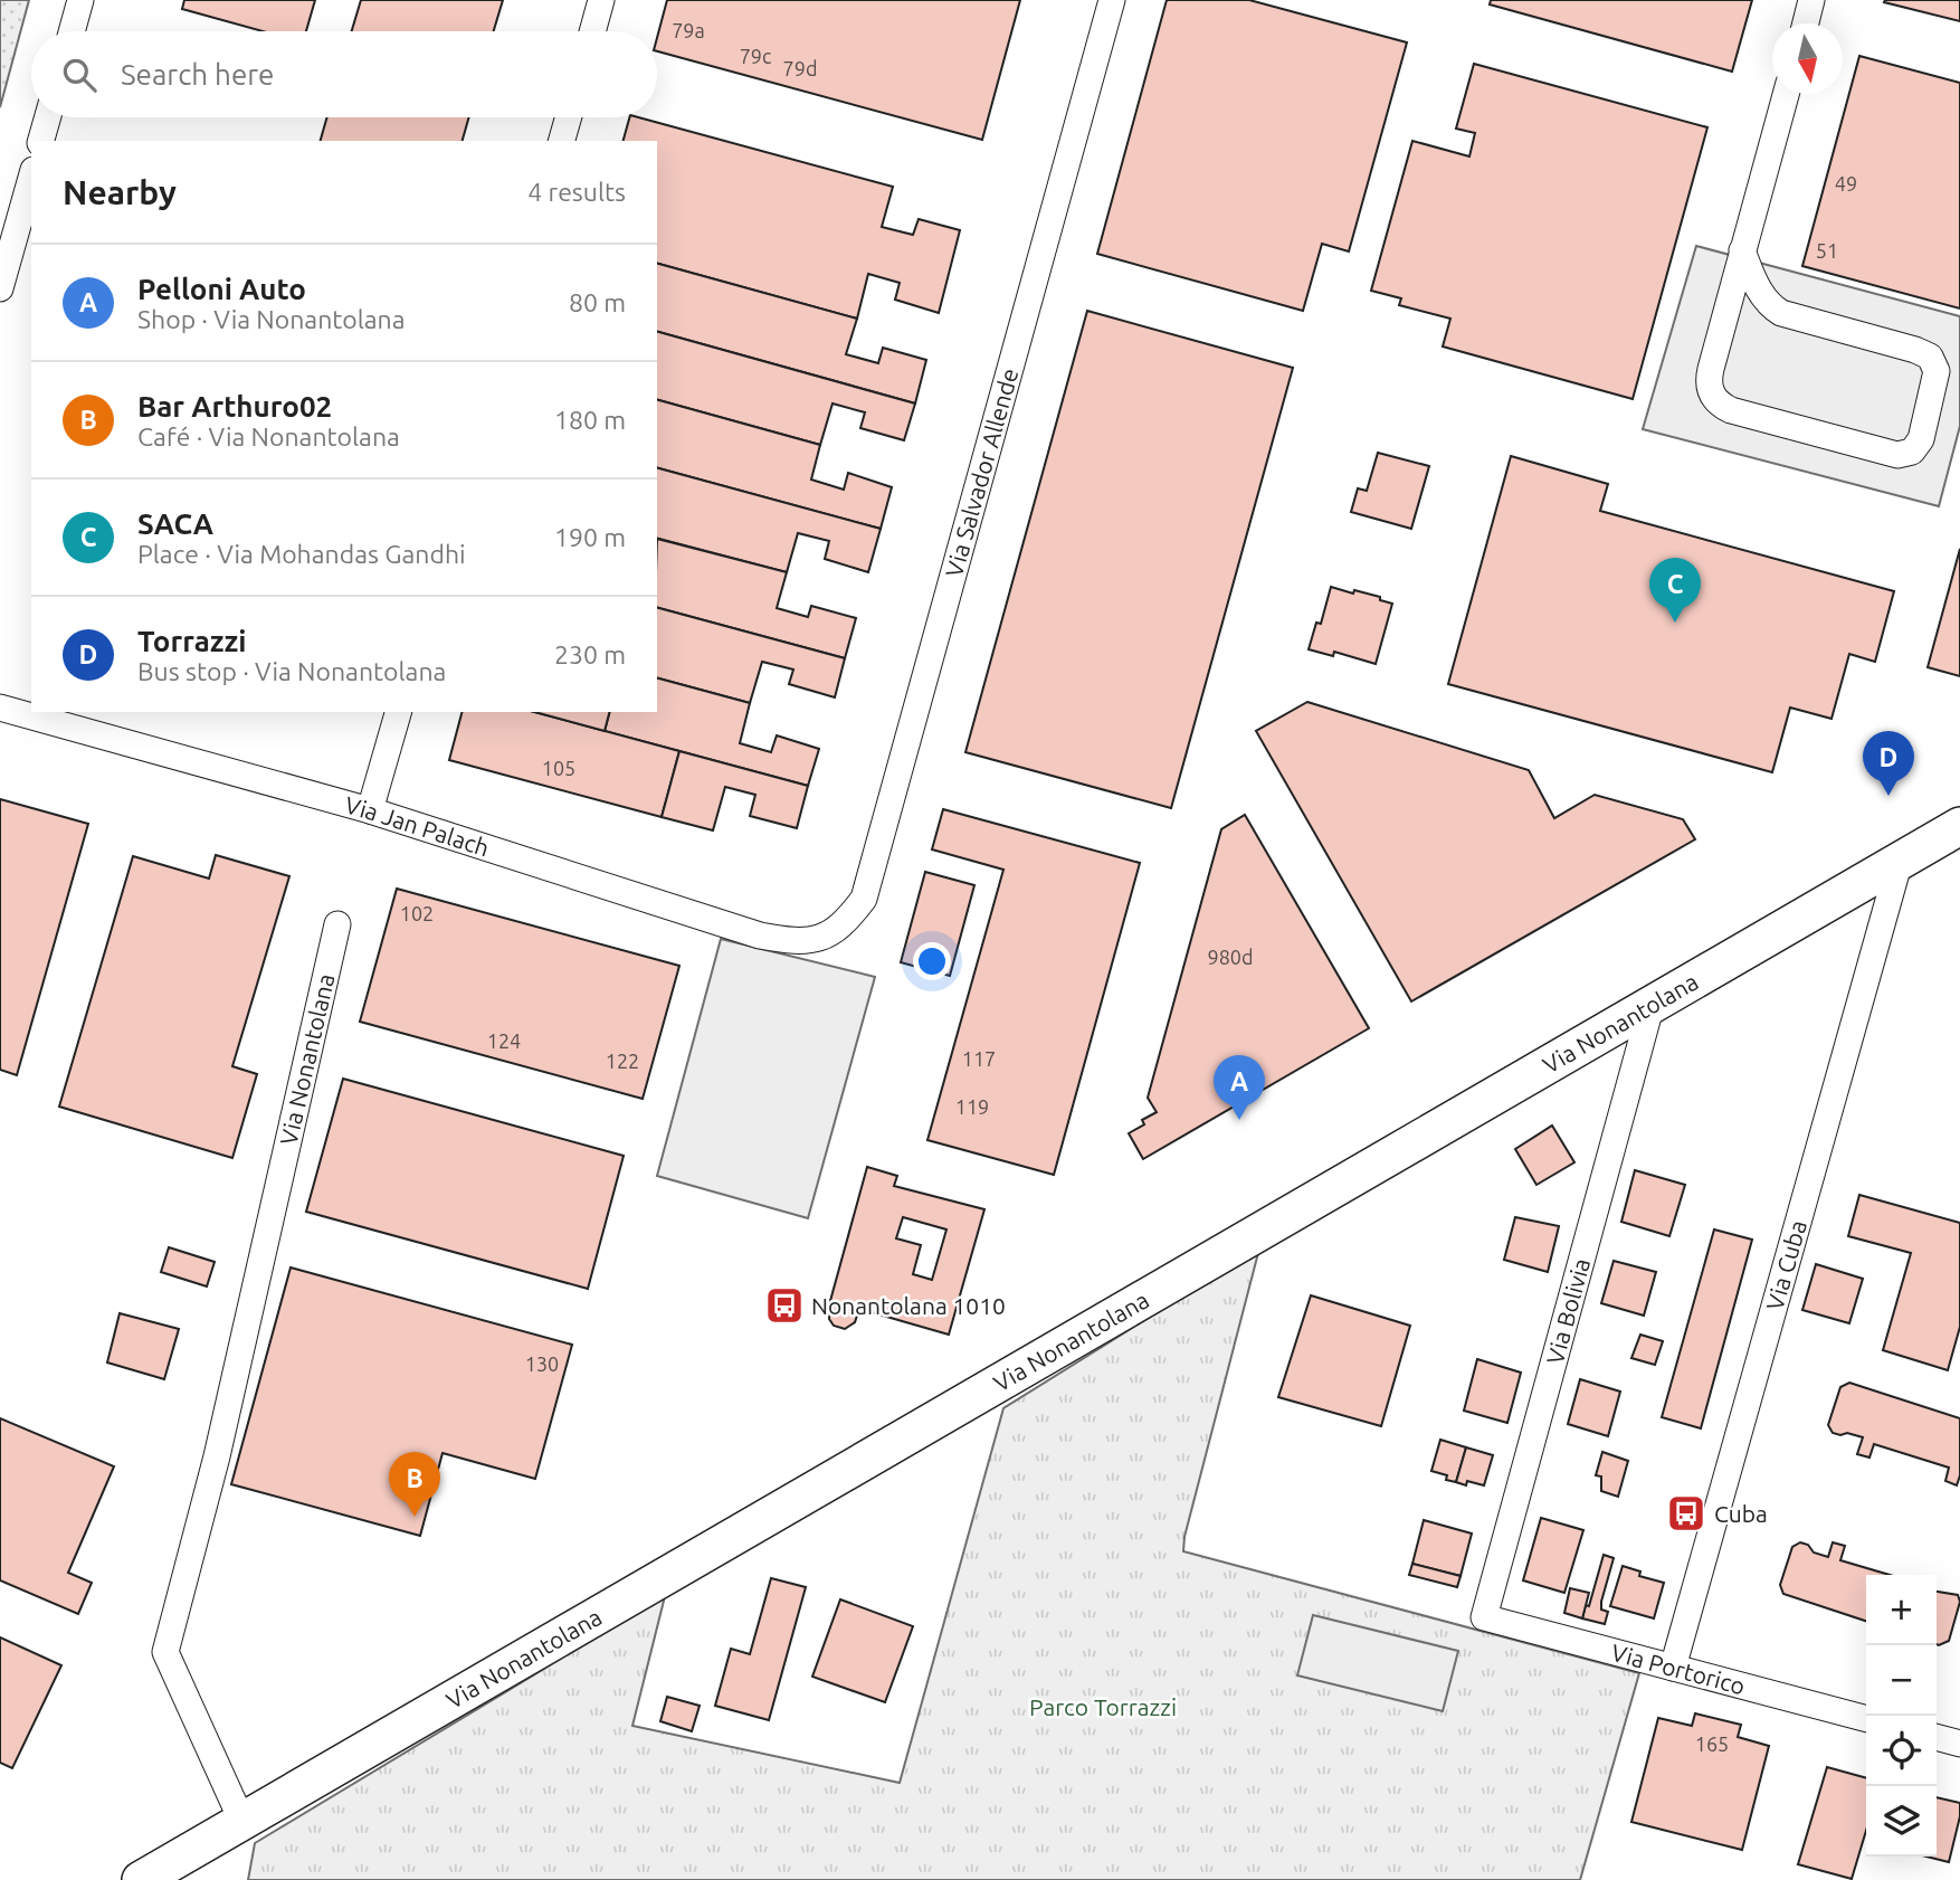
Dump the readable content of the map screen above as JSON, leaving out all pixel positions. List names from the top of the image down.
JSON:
{
  "streets": {
    "main road": ["Via Nonantolana"],
    "street": [
      "Via Salvador Allende",
      "Via Jan Palach",
      "Via Cuba",
      "Via Bolivia",
      "Via Portorico"
    ]
  },
  "crossings": [
    ["Via Salvador Allende", "Via Jan Palach"],
    ["Via Nonantolana", "Via Cuba"],
    ["Via Nonantolana", "Via Bolivia"],
    ["Via Cuba", "Via Portorico"],
    ["Via Bolivia", "Via Portorico"]
  ],
  "parks": ["Parco Torrazzi"],
  "places": {
    "bus stop": ["Nonantolana 1010", "Cuba"]
  },
  "house_numbers": [
    "79a",
    "79c",
    "79d",
    "49",
    "51",
    "105",
    "102",
    "980d",
    "124",
    "117",
    "122",
    "119",
    "130",
    "165"
  ],
  "north": "bottom",
  "page": {
    "search": "Search here",
    "heading": ["Nearby", "4 results"],
    "list": [
      {
        "mark": "A",
        "name": "Pelloni Auto",
        "note": "Shop · Via Nonantolana",
        "value": "80 m"
      },
      {
        "mark": "B",
        "name": "Bar Arthuro02",
        "note": "Café · Via Nonantolana",
        "value": "180 m"
      },
      {
        "mark": "C",
        "name": "SACA",
        "note": "Place · Via Mohandas Gandhi",
        "value": "190 m"
      },
      {
        "mark": "D",
        "name": "Torrazzi",
        "note": "Bus stop · Via Nonantolana",
        "value": "230 m"
      }
    ],
    "pins": [
      "C",
      "D",
      "A",
      "B"
    ],
    "map_buttons": ["+", "−"]
  }
}
